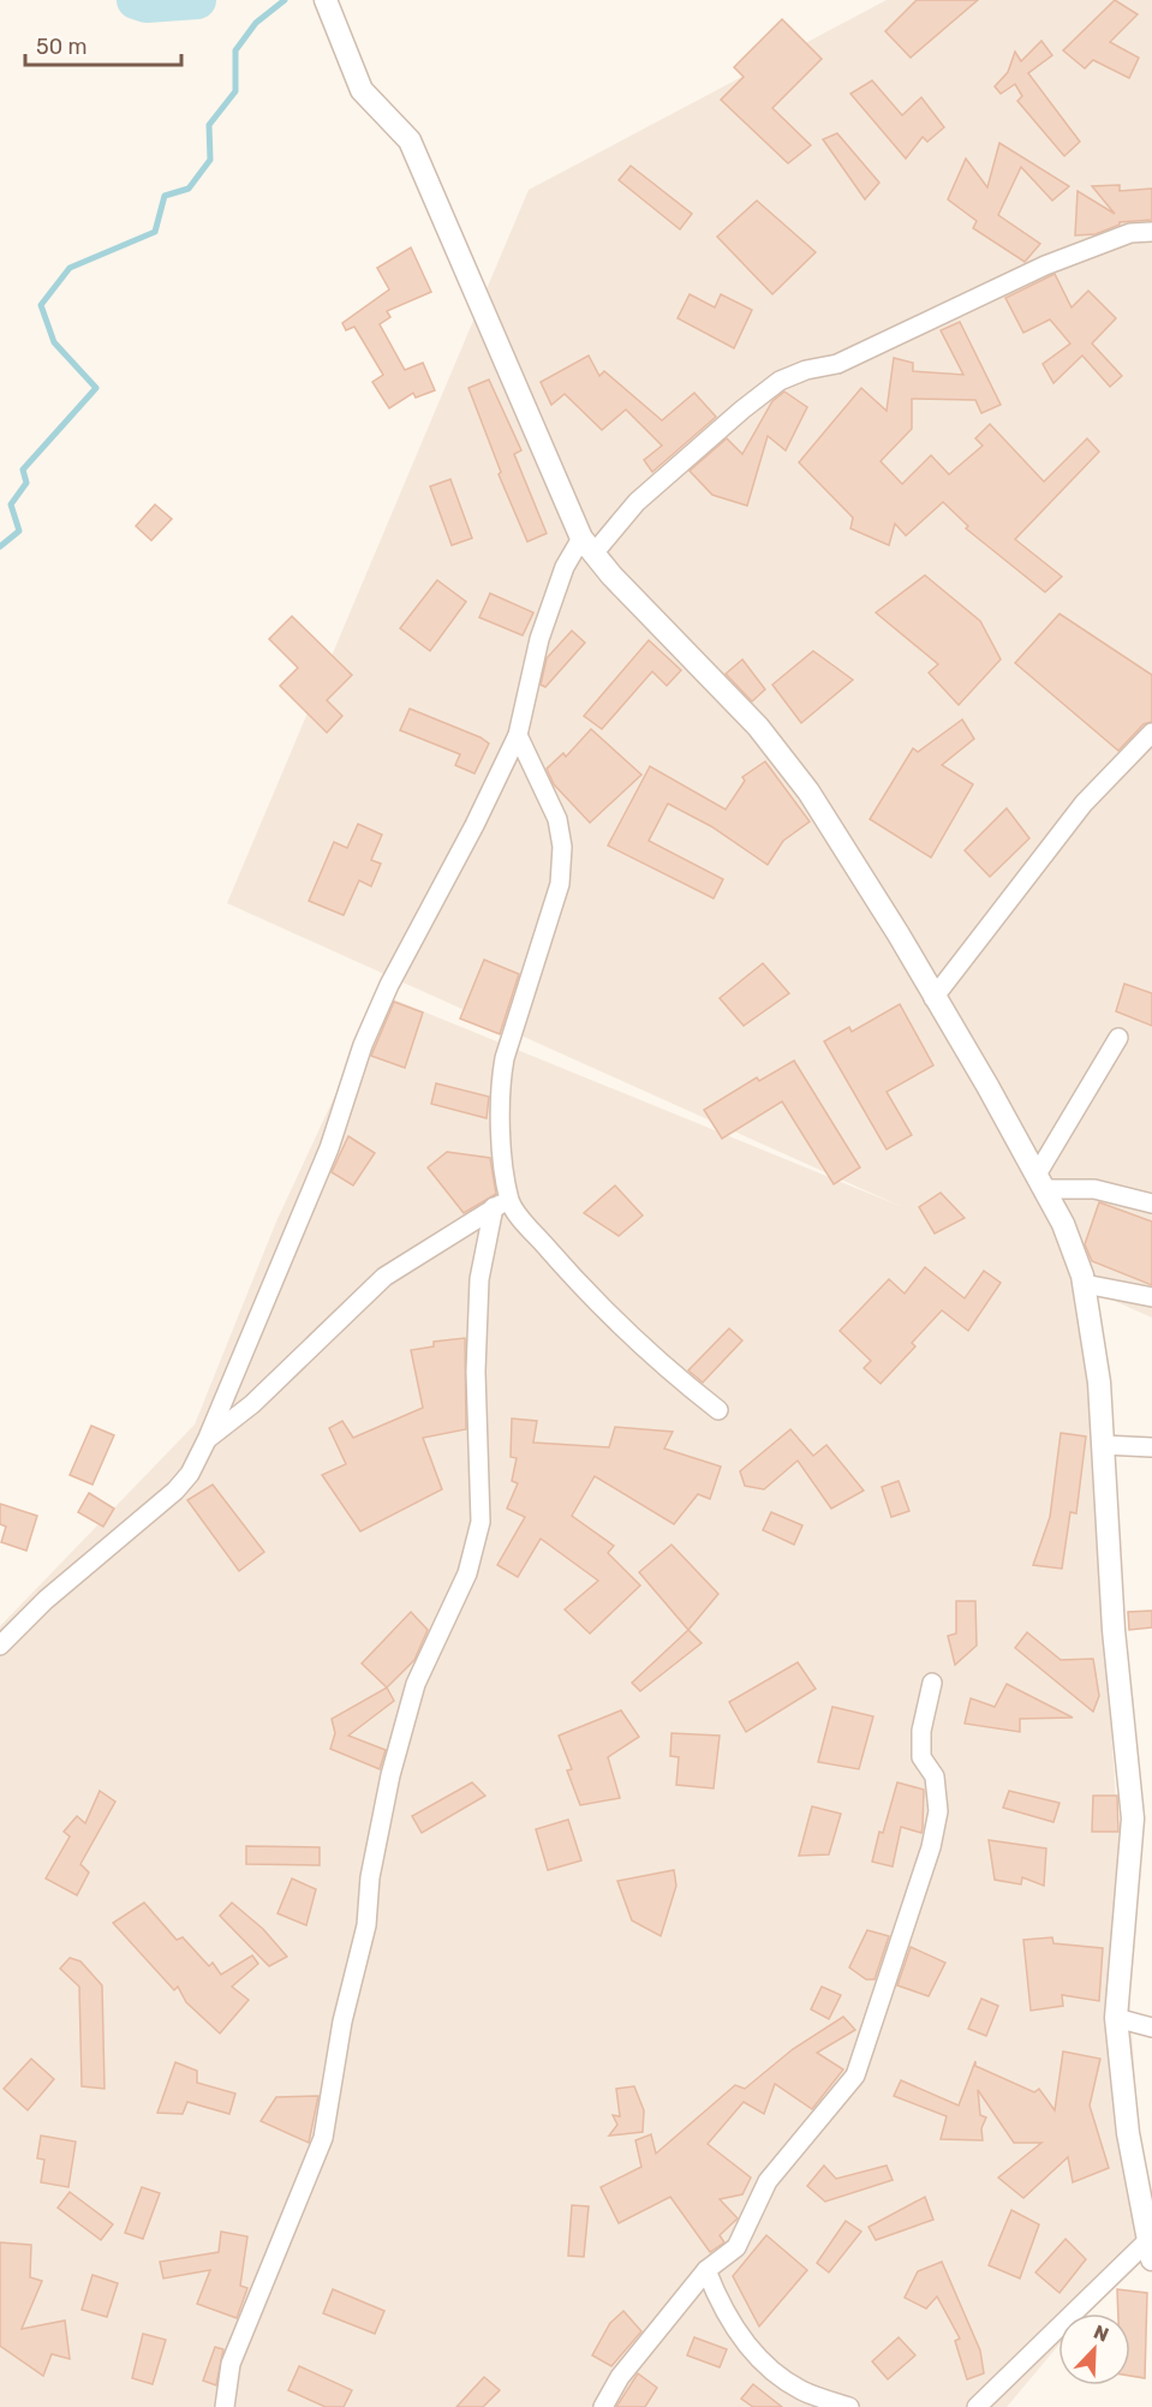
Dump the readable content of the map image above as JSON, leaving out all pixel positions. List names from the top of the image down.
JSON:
{
  "scale_bar": "50 m",
  "north": "top right"
}
